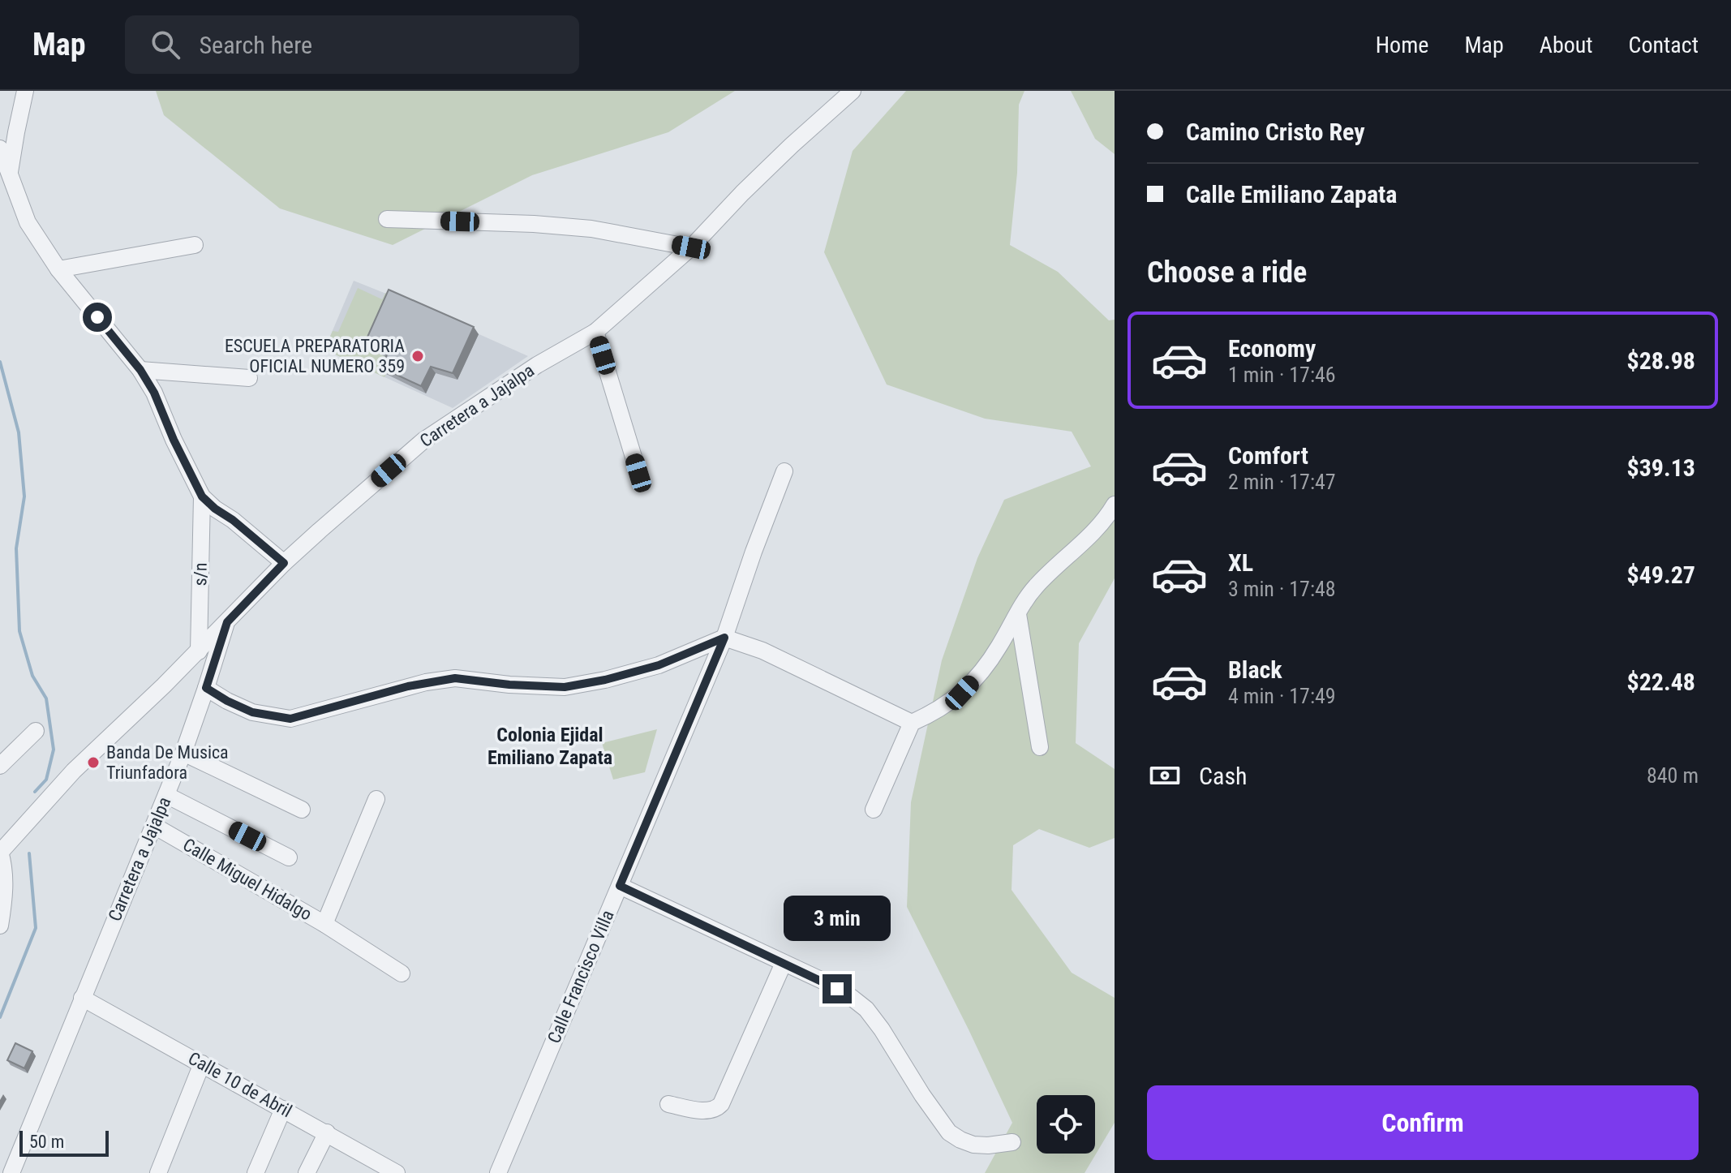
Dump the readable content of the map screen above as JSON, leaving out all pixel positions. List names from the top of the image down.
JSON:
{
  "streets": {
    "street": [
      "Carretera a Jajalpa",
      "s/n",
      "Calle Miguel Hidalgo",
      "Calle Francisco Villa",
      "Calle 10 de Abril"
    ]
  },
  "crossings": [
    ["Carretera a Jajalpa", "Calle Miguel Hidalgo"],
    ["Carretera a Jajalpa", "Calle 10 de Abril"]
  ],
  "districts": ["Colonia Ejidal Emiliano Zapata"],
  "places": ["ESCUELA PREPARATORIA OFICIAL NUMERO 359", "Banda De Musica Triunfadora"],
  "scale_bar": "50 m",
  "page": {
    "header": "Map",
    "search": "Search here",
    "nav": [
      "Home",
      "Map",
      "About",
      "Contact"
    ],
    "banner": ["Camino Cristo Rey", "Calle Emiliano Zapata"],
    "heading": "Choose a ride",
    "list": [
      {
        "name": "Economy",
        "note": "1 min · 17:46",
        "value": "$28.98"
      },
      {
        "name": "Comfort",
        "note": "2 min · 17:47",
        "value": "$39.13"
      },
      {
        "name": "XL",
        "note": "3 min · 17:48",
        "value": "$49.27"
      },
      {
        "name": "Black",
        "note": "4 min · 17:49",
        "value": "$22.48"
      }
    ],
    "pay": ["Cash", "840 m"],
    "bubble": "3 min",
    "buttons": "Confirm",
    "scale": "50 m"
  }
}
